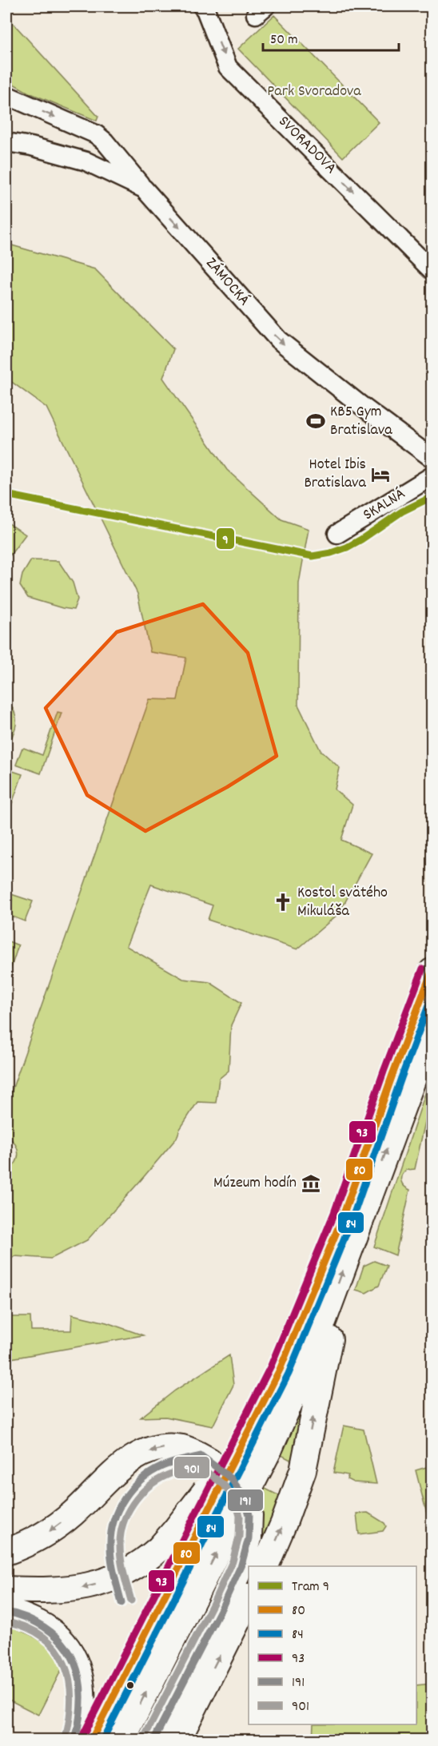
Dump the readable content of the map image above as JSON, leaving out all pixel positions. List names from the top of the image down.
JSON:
{
  "streets": {
    "street": ["SVORADOVA", "ZÁMOCKÁ", "SKALNÁ"]
  },
  "one_way": ["SVORADOVA", "ZÁMOCKÁ"],
  "parks": ["Park Svoradova"],
  "places": {
    "sports": ["KB5 Gym Bratislava"],
    "hotel": ["Hotel Ibis Bratislava"],
    "church": ["Kostol svätého Mikuláša"],
    "museum": ["Múzeum hodín"]
  },
  "lines": [
    "tram line 9",
    "transit line 93",
    "transit line 80",
    "transit line 84",
    "transit line 191",
    "transit line 901"
  ],
  "legend": [
    "Tram 9",
    "80",
    "84",
    "93",
    "191",
    "901"
  ],
  "scale_bar": "50 m"
}
